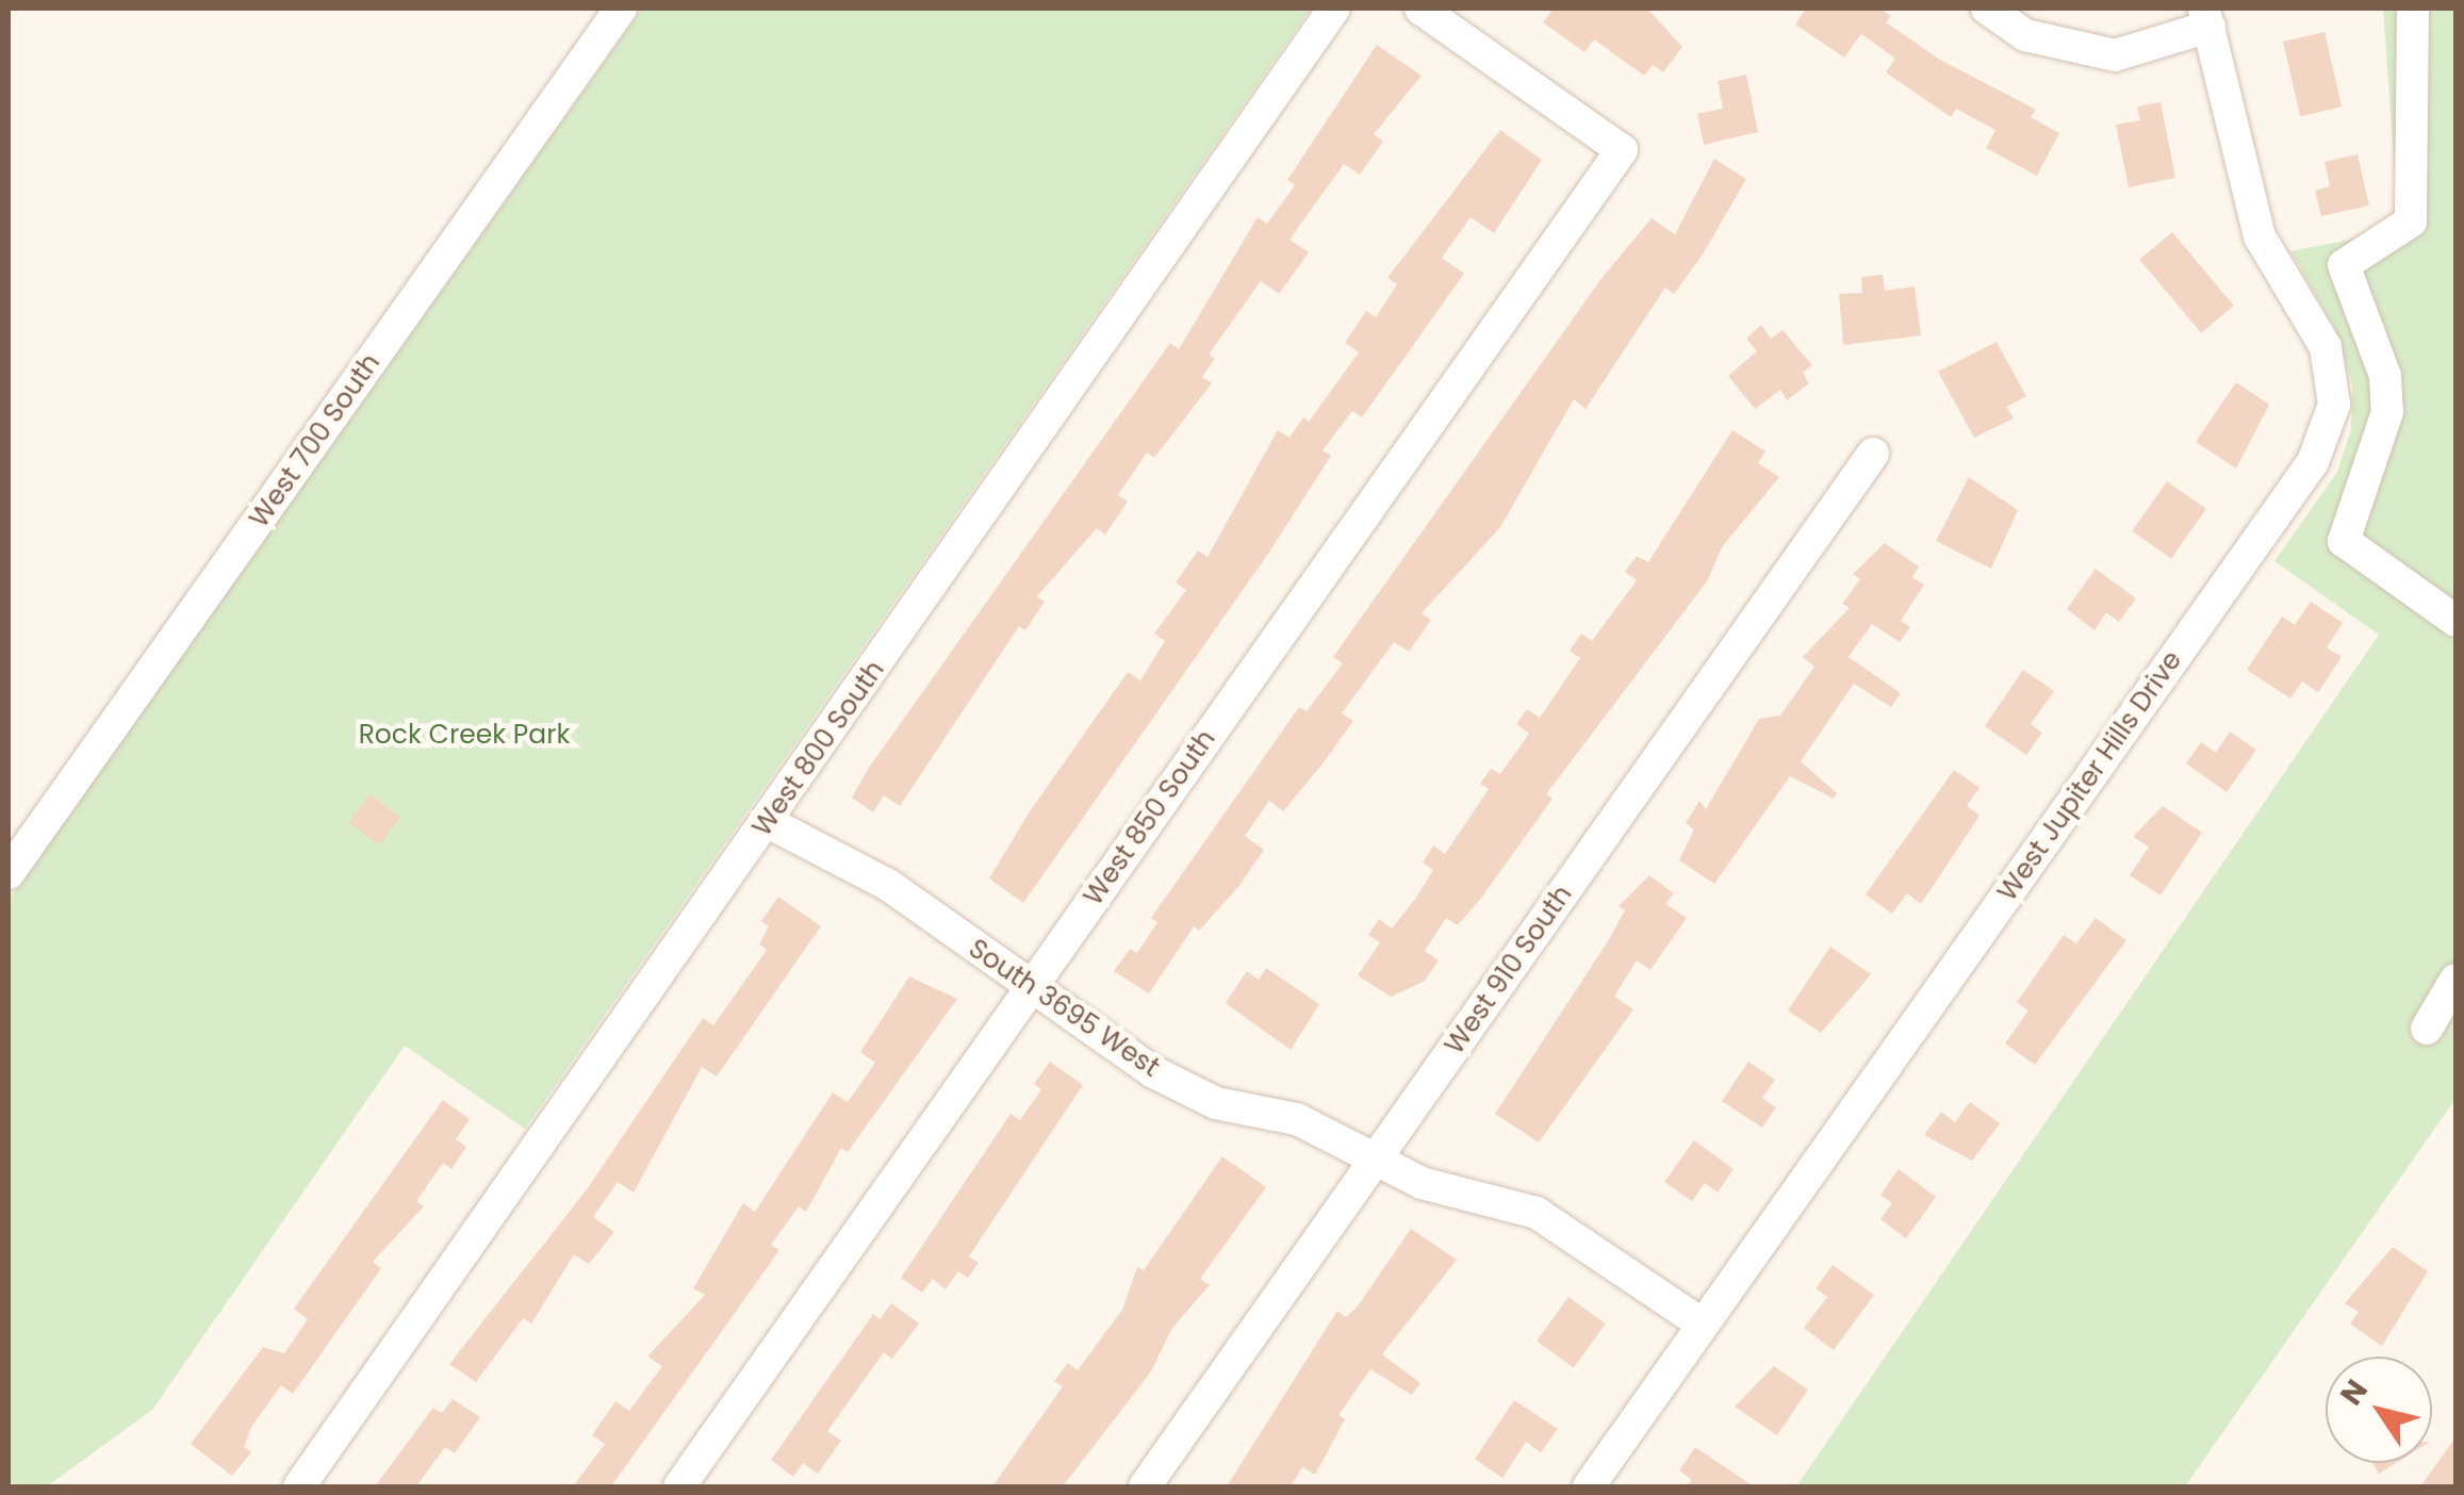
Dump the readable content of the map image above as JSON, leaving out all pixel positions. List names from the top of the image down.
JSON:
{
  "streets": {
    "street": [
      "West 700 South",
      "West 800 South",
      "West Jupiter Hills Drive",
      "West 850 South",
      "West 910 South",
      "South 3695 West"
    ]
  },
  "crossings": [
    ["West 800 South", "South 3695 West"],
    ["West Jupiter Hills Drive", "South 3695 West"],
    ["West 850 South", "South 3695 West"],
    ["West 910 South", "South 3695 West"]
  ],
  "parks": ["Rock Creek Park"],
  "north": "top left"
}
